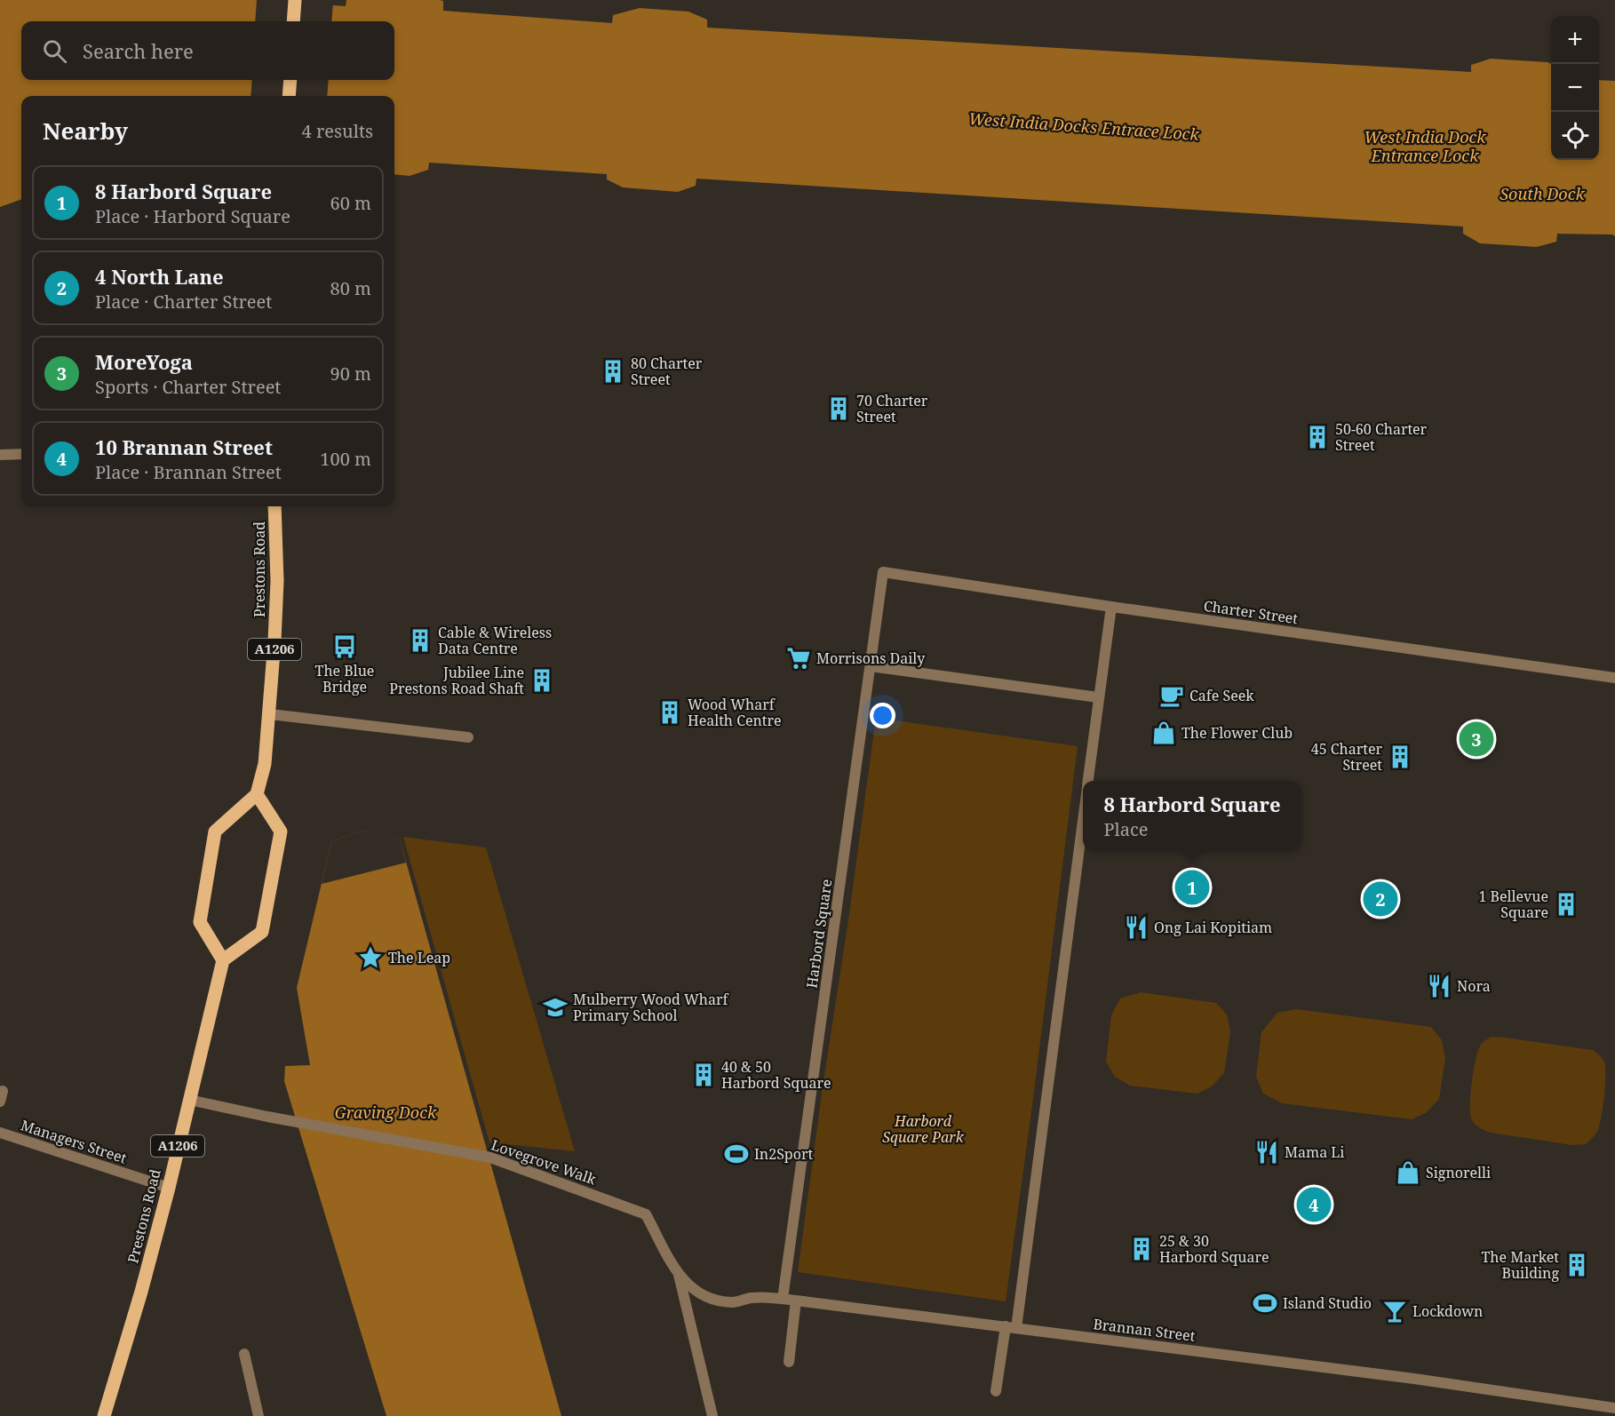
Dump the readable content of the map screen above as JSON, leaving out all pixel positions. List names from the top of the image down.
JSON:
{
  "streets": {
    "main road": ["Prestons Road", "A1206"],
    "street": [
      "Charter Street",
      "Harbord Square",
      "Managers Street",
      "Lovegrove Walk",
      "Brannan Street"
    ]
  },
  "crossings": [
    ["Prestons Road", "Managers Street"],
    ["Prestons Road", "Lovegrove Walk"],
    ["Charter Street", "Harbord Square"],
    ["Harbord Square", "Brannan Street"],
    ["Lovegrove Walk", "Brannan Street"]
  ],
  "water": [
    "West India Docks Entrace Lock",
    "West India Dock Entrance Lock",
    "South Dock",
    "Graving Dock"
  ],
  "parks": ["Harbord Square Park"],
  "places": {
    "building": [
      "80 Charter Street",
      "70 Charter Street",
      "50-60 Charter Street",
      "Cable & Wireless Data Centre",
      "Jubilee Line Prestons Road Shaft",
      "Wood Wharf Health Centre",
      "45 Charter Street",
      "1 Bellevue Square",
      "40 & 50 Harbord Square",
      "25 & 30 Harbord Square",
      "The Market Building"
    ],
    "bus stop": ["The Blue Bridge"],
    "supermarket": ["Morrisons Daily"],
    "cafe": ["Cafe Seek"],
    "shop": ["The Flower Club", "Signorelli"],
    "restaurant": ["Ong Lai Kopitiam", "Nora", "Mama Li"],
    "place": ["The Leap"],
    "school or university": ["Mulberry Wood Wharf Primary School"],
    "sports": ["In2Sport", "Island Studio"],
    "bar": ["Lockdown"]
  },
  "page": {
    "map_buttons": ["+", "−"],
    "search": "Search here",
    "heading": ["Nearby", "4 results"],
    "list": [
      {
        "mark": "1",
        "name": "8 Harbord Square",
        "note": "Place · Harbord Square",
        "value": "60 m"
      },
      {
        "mark": "2",
        "name": "4 North Lane",
        "note": "Place · Charter Street",
        "value": "80 m"
      },
      {
        "mark": "3",
        "name": "MoreYoga",
        "note": "Sports · Charter Street",
        "value": "90 m"
      },
      {
        "mark": "4",
        "name": "10 Brannan Street",
        "note": "Place · Brannan Street",
        "value": "100 m"
      }
    ],
    "pins": [
      "3",
      "1",
      "2",
      "4"
    ],
    "popup": ["8 Harbord Square", "Place"]
  }
}
